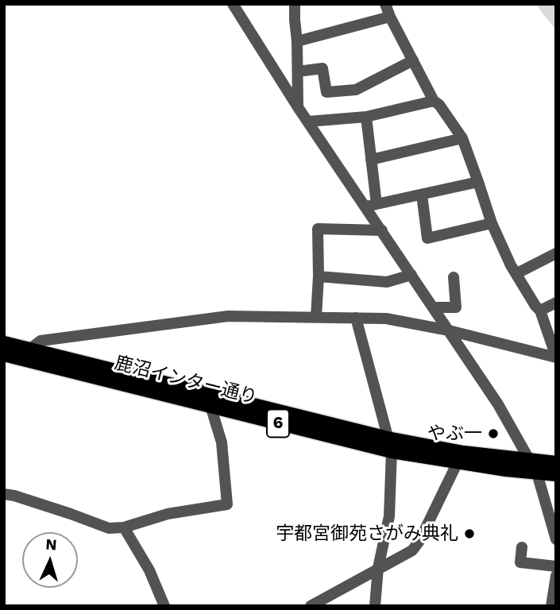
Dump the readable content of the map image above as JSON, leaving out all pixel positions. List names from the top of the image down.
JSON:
{
  "streets": {
    "main road": ["鹿沼インター通り", "6"]
  },
  "places": ["やぶ一", "宇都宮御苑さがみ典礼"],
  "north": "top"
}
